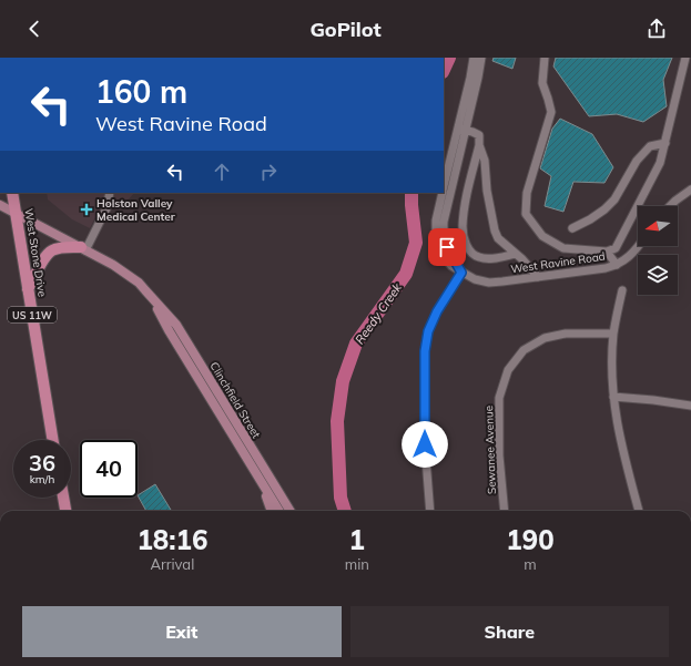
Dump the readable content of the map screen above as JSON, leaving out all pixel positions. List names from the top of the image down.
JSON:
{
  "streets": {
    "highway": ["West Stone Drive", "US 11W"],
    "main road": ["Clinchfield Street"],
    "street": ["West Ravine Road", "Sewanee Avenue"]
  },
  "crossings": [
    ["West Stone Drive", "Clinchfield Street"]
  ],
  "water": ["Reedy Creek"],
  "places": {
    "health": ["Holston Valley Medical Center"]
  },
  "north": "left",
  "page": {
    "header": "GoPilot",
    "turn": ["160 m", "West Ravine Road"],
    "speed": "36 km/h",
    "limit": "40",
    "eta": [
      "18:16",
      "Arrival",
      "1",
      "min",
      "190",
      "m"
    ],
    "buttons": ["Exit", "Share"]
  }
}
